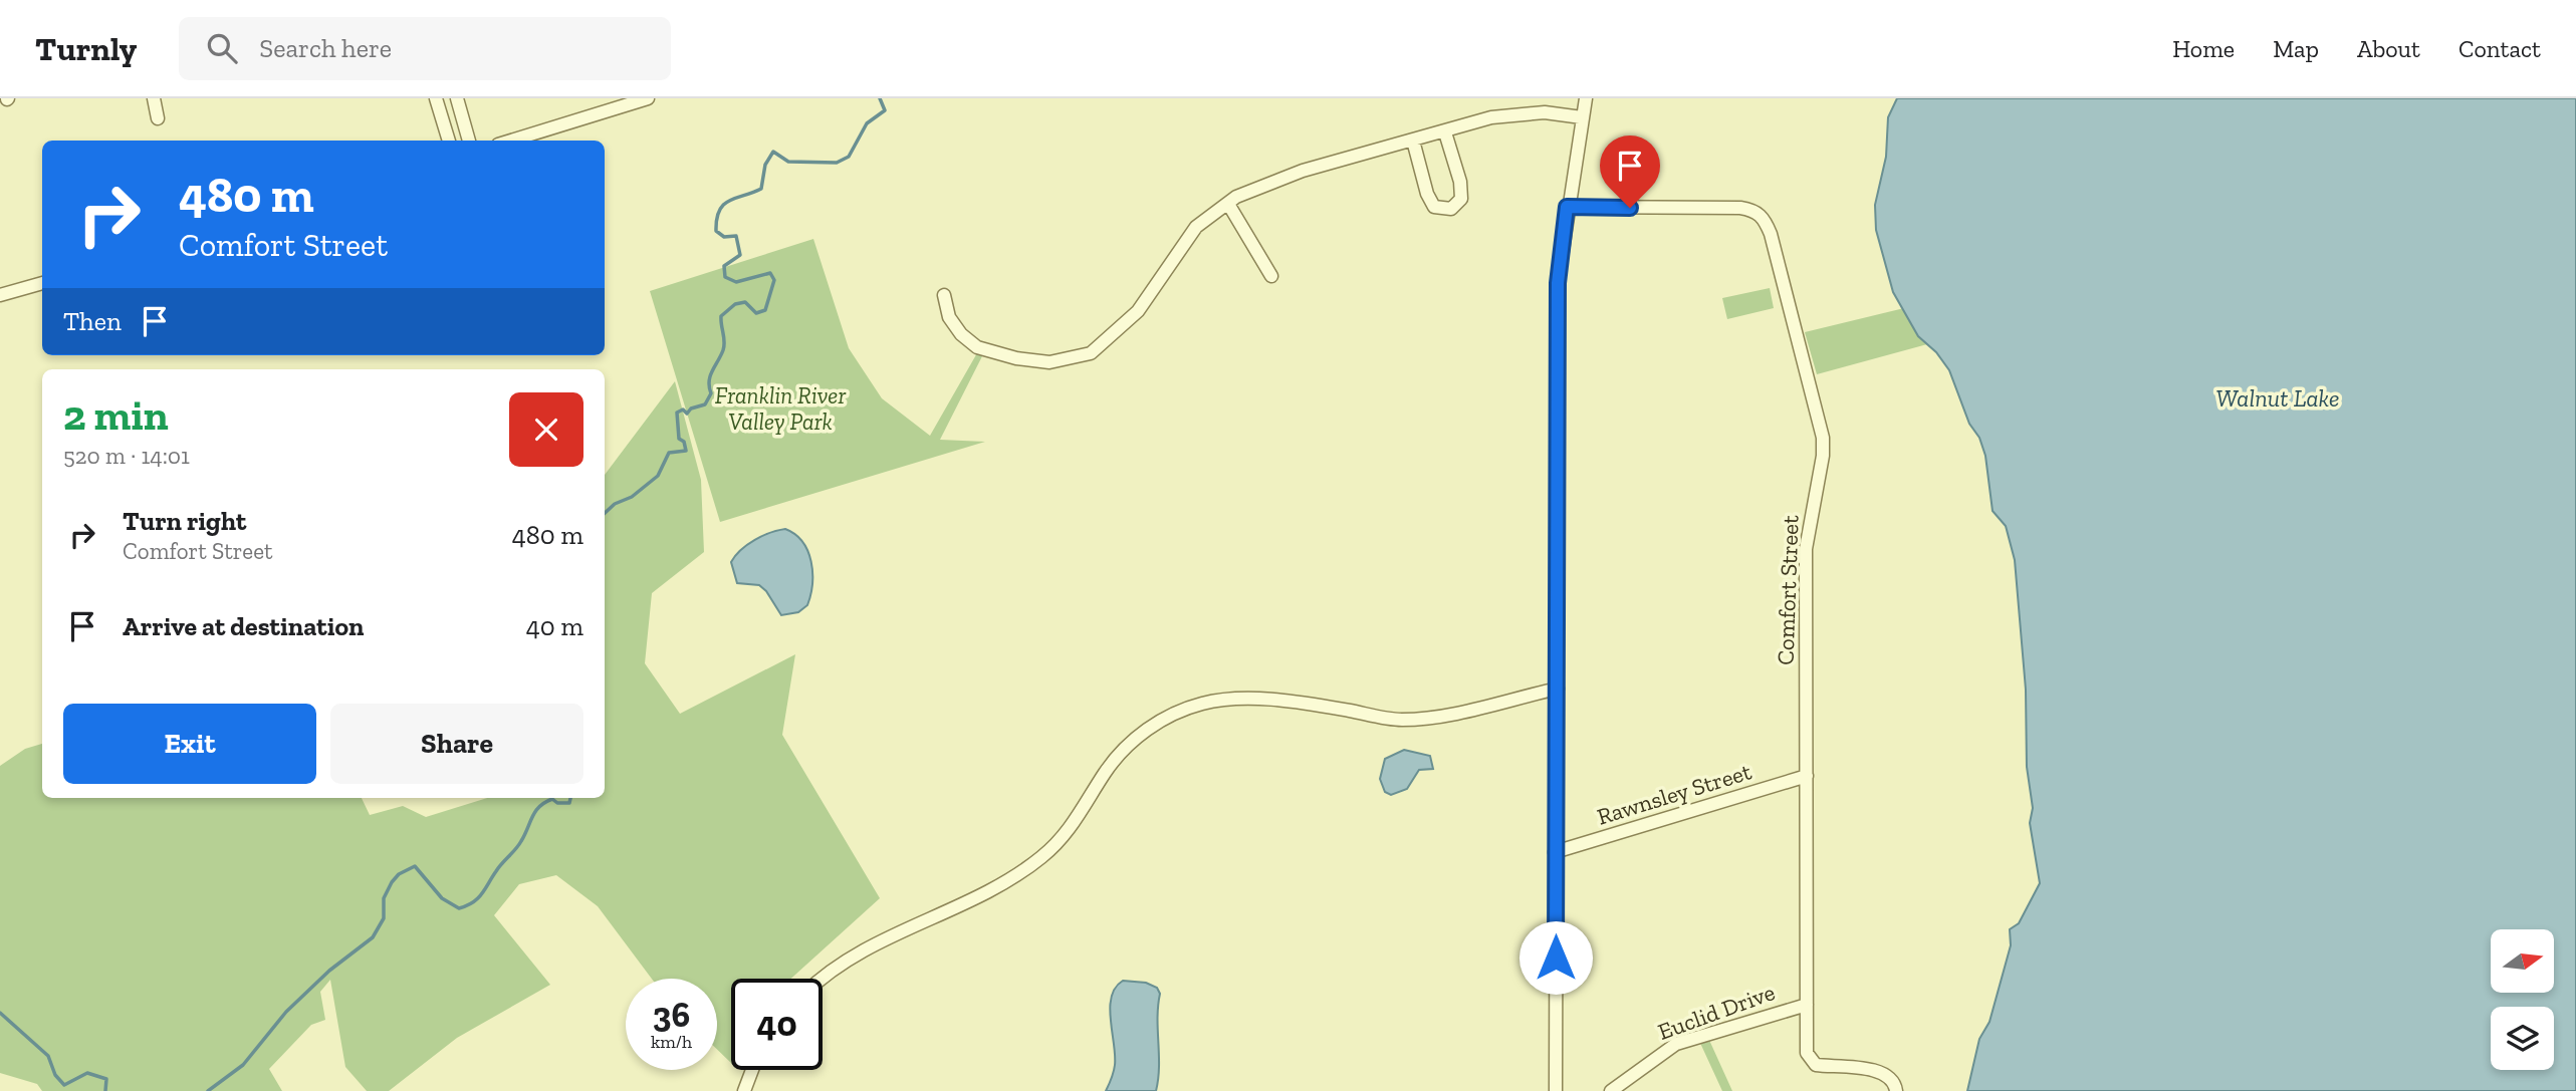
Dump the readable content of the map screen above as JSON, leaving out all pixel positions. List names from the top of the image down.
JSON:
{
  "streets": {
    "street": ["Comfort Street", "Rawnsley Street", "Euclid Drive"]
  },
  "crossings": [
    ["Comfort Street", "Rawnsley Street"],
    ["Comfort Street", "Euclid Drive"]
  ],
  "water": ["Walnut Lake"],
  "parks": ["Franklin River Valley Park"],
  "north": "right",
  "page": {
    "header": "Turnly",
    "search": "Search here",
    "nav": [
      "Home",
      "Map",
      "About",
      "Contact"
    ],
    "turn": ["480 m", "Comfort Street"],
    "then": "Then",
    "heading": ["2 min", "520 m · 14:01"],
    "list": [
      {
        "name": "Turn right",
        "note": "Comfort Street",
        "value": "480 m"
      },
      {
        "name": "Arrive at destination",
        "value": "40 m"
      }
    ],
    "buttons": ["Exit", "Share"],
    "speed": "36 km/h",
    "limit": "40"
  }
}
